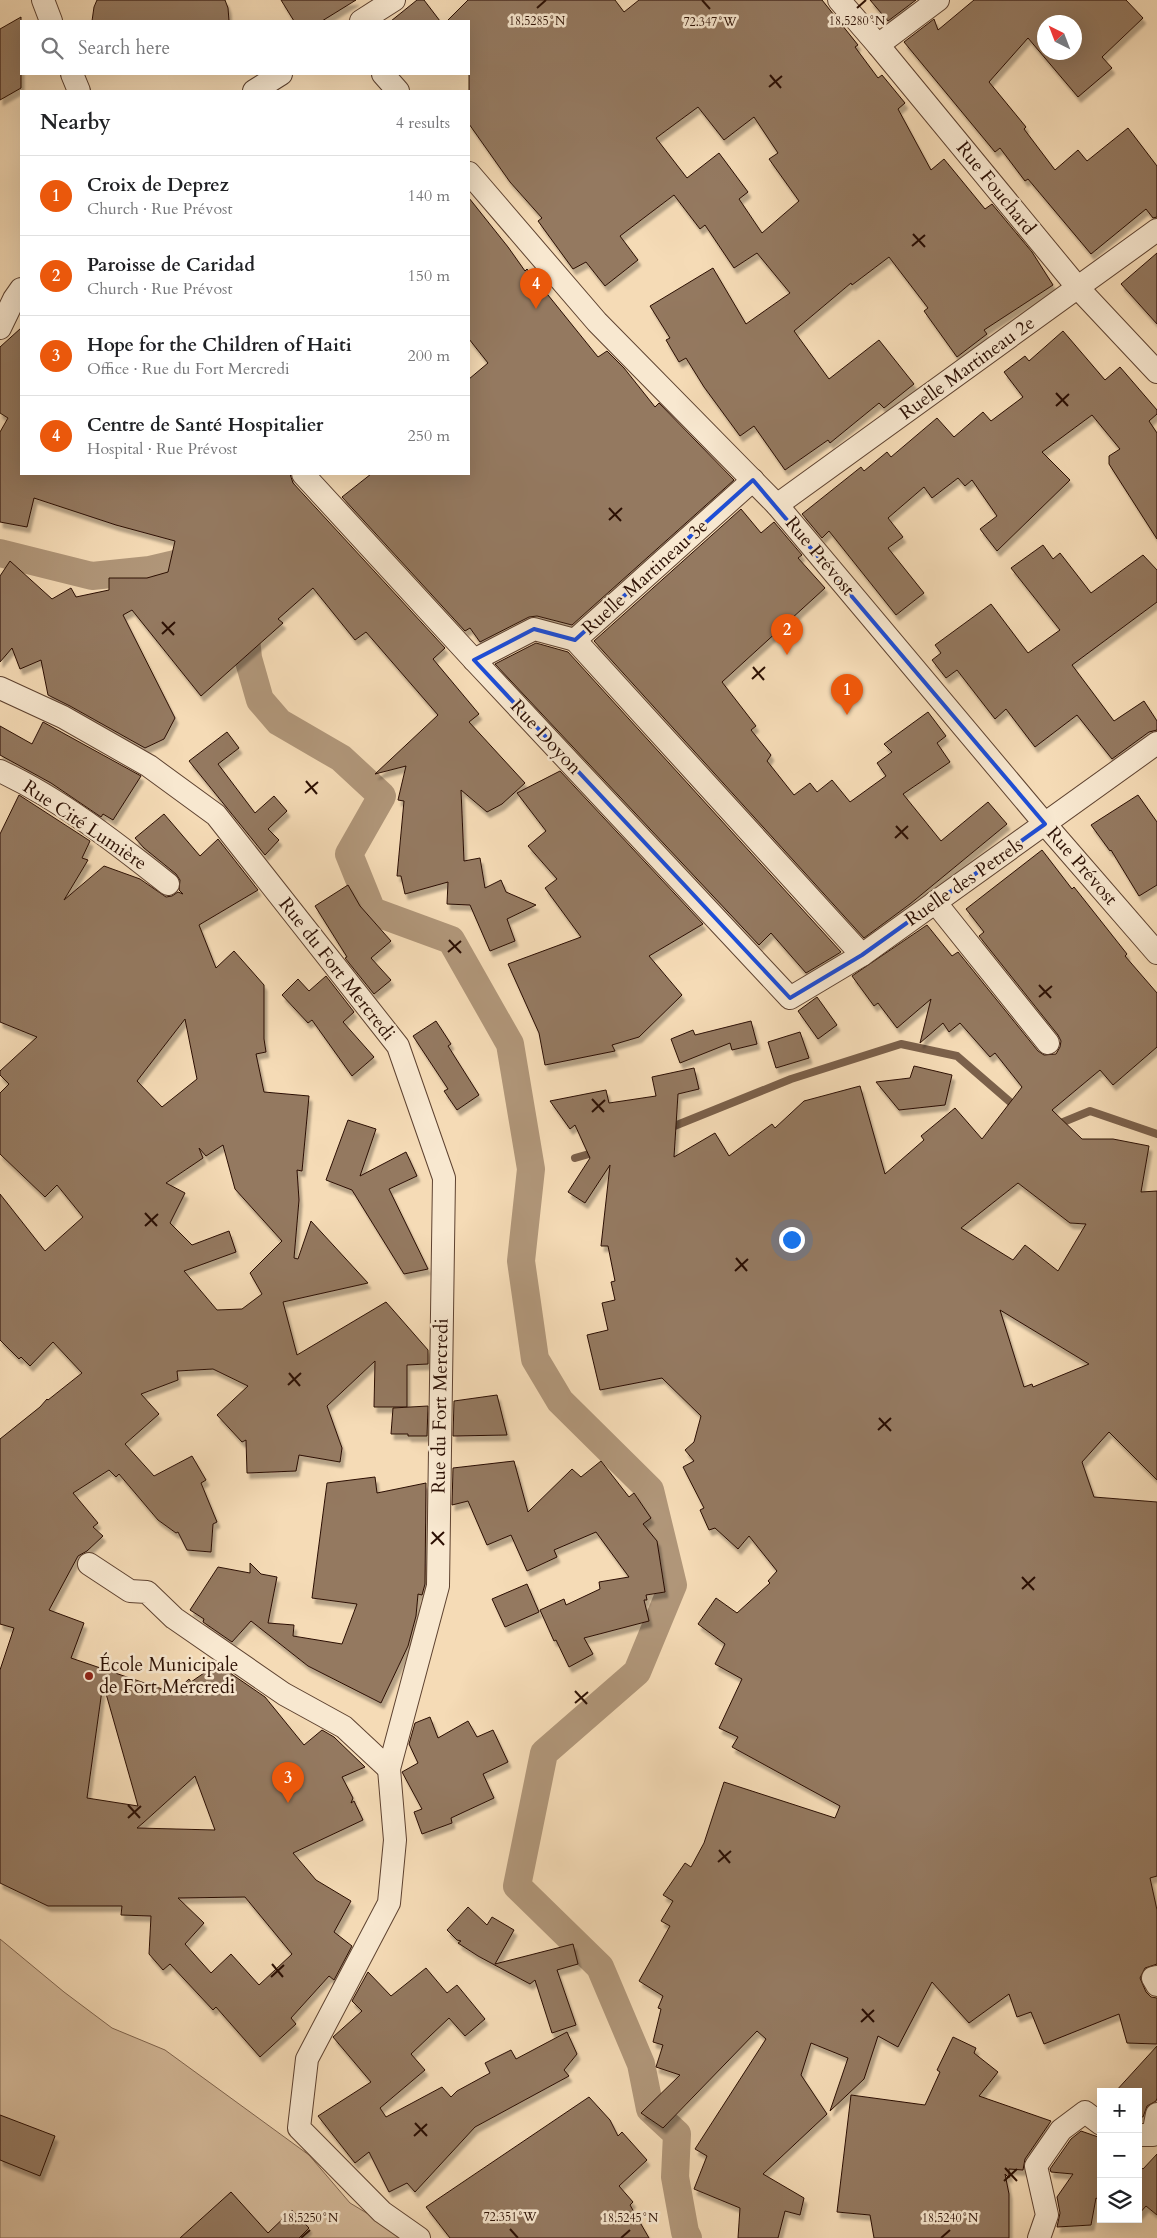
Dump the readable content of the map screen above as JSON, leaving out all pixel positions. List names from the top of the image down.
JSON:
{
  "streets": {
    "street": [
      "Rue Fouchard",
      "Ruelle Martineau 2e",
      "Rue Prévost",
      "Ruelle Martineau 3e",
      "Rue Doyon",
      "Rue Cité Lumière",
      "Ruelle des Petrels",
      "Rue du Fort Mercredi"
    ]
  },
  "crossings": [
    ["Rue Fouchard", "Ruelle Martineau 2e"],
    ["Ruelle Martineau 2e", "Rue Prévost"],
    ["Rue Prévost", "Ruelle Martineau 3e"],
    ["Rue Prévost", "Ruelle des Petrels"],
    ["Ruelle Martineau 3e", "Rue Doyon"],
    ["Rue Doyon", "Ruelle des Petrels"]
  ],
  "places": ["École Municipale de Fort Mercredi"],
  "north": "top left",
  "page": {
    "search": "Search here",
    "heading": ["Nearby", "4 results"],
    "list": [
      {
        "mark": "1",
        "name": "Croix de Deprez",
        "note": "Church · Rue Prévost",
        "value": "140 m"
      },
      {
        "mark": "2",
        "name": "Paroisse de Caridad",
        "note": "Church · Rue Prévost",
        "value": "150 m"
      },
      {
        "mark": "3",
        "name": "Hope for the Children of Haiti",
        "note": "Office · Rue du Fort Mercredi",
        "value": "200 m"
      },
      {
        "mark": "4",
        "name": "Centre de Santé Hospitalier",
        "note": "Hospital · Rue Prévost",
        "value": "250 m"
      }
    ],
    "pins": [
      "4",
      "2",
      "1",
      "3"
    ],
    "map_buttons": ["+", "−"]
  },
  "coordinates": [
    "18.5280°N",
    "18.5285°N",
    "72.347°W",
    "72.351°W",
    "18.5250°N",
    "18.5245°N",
    "18.5240°N"
  ]
}
